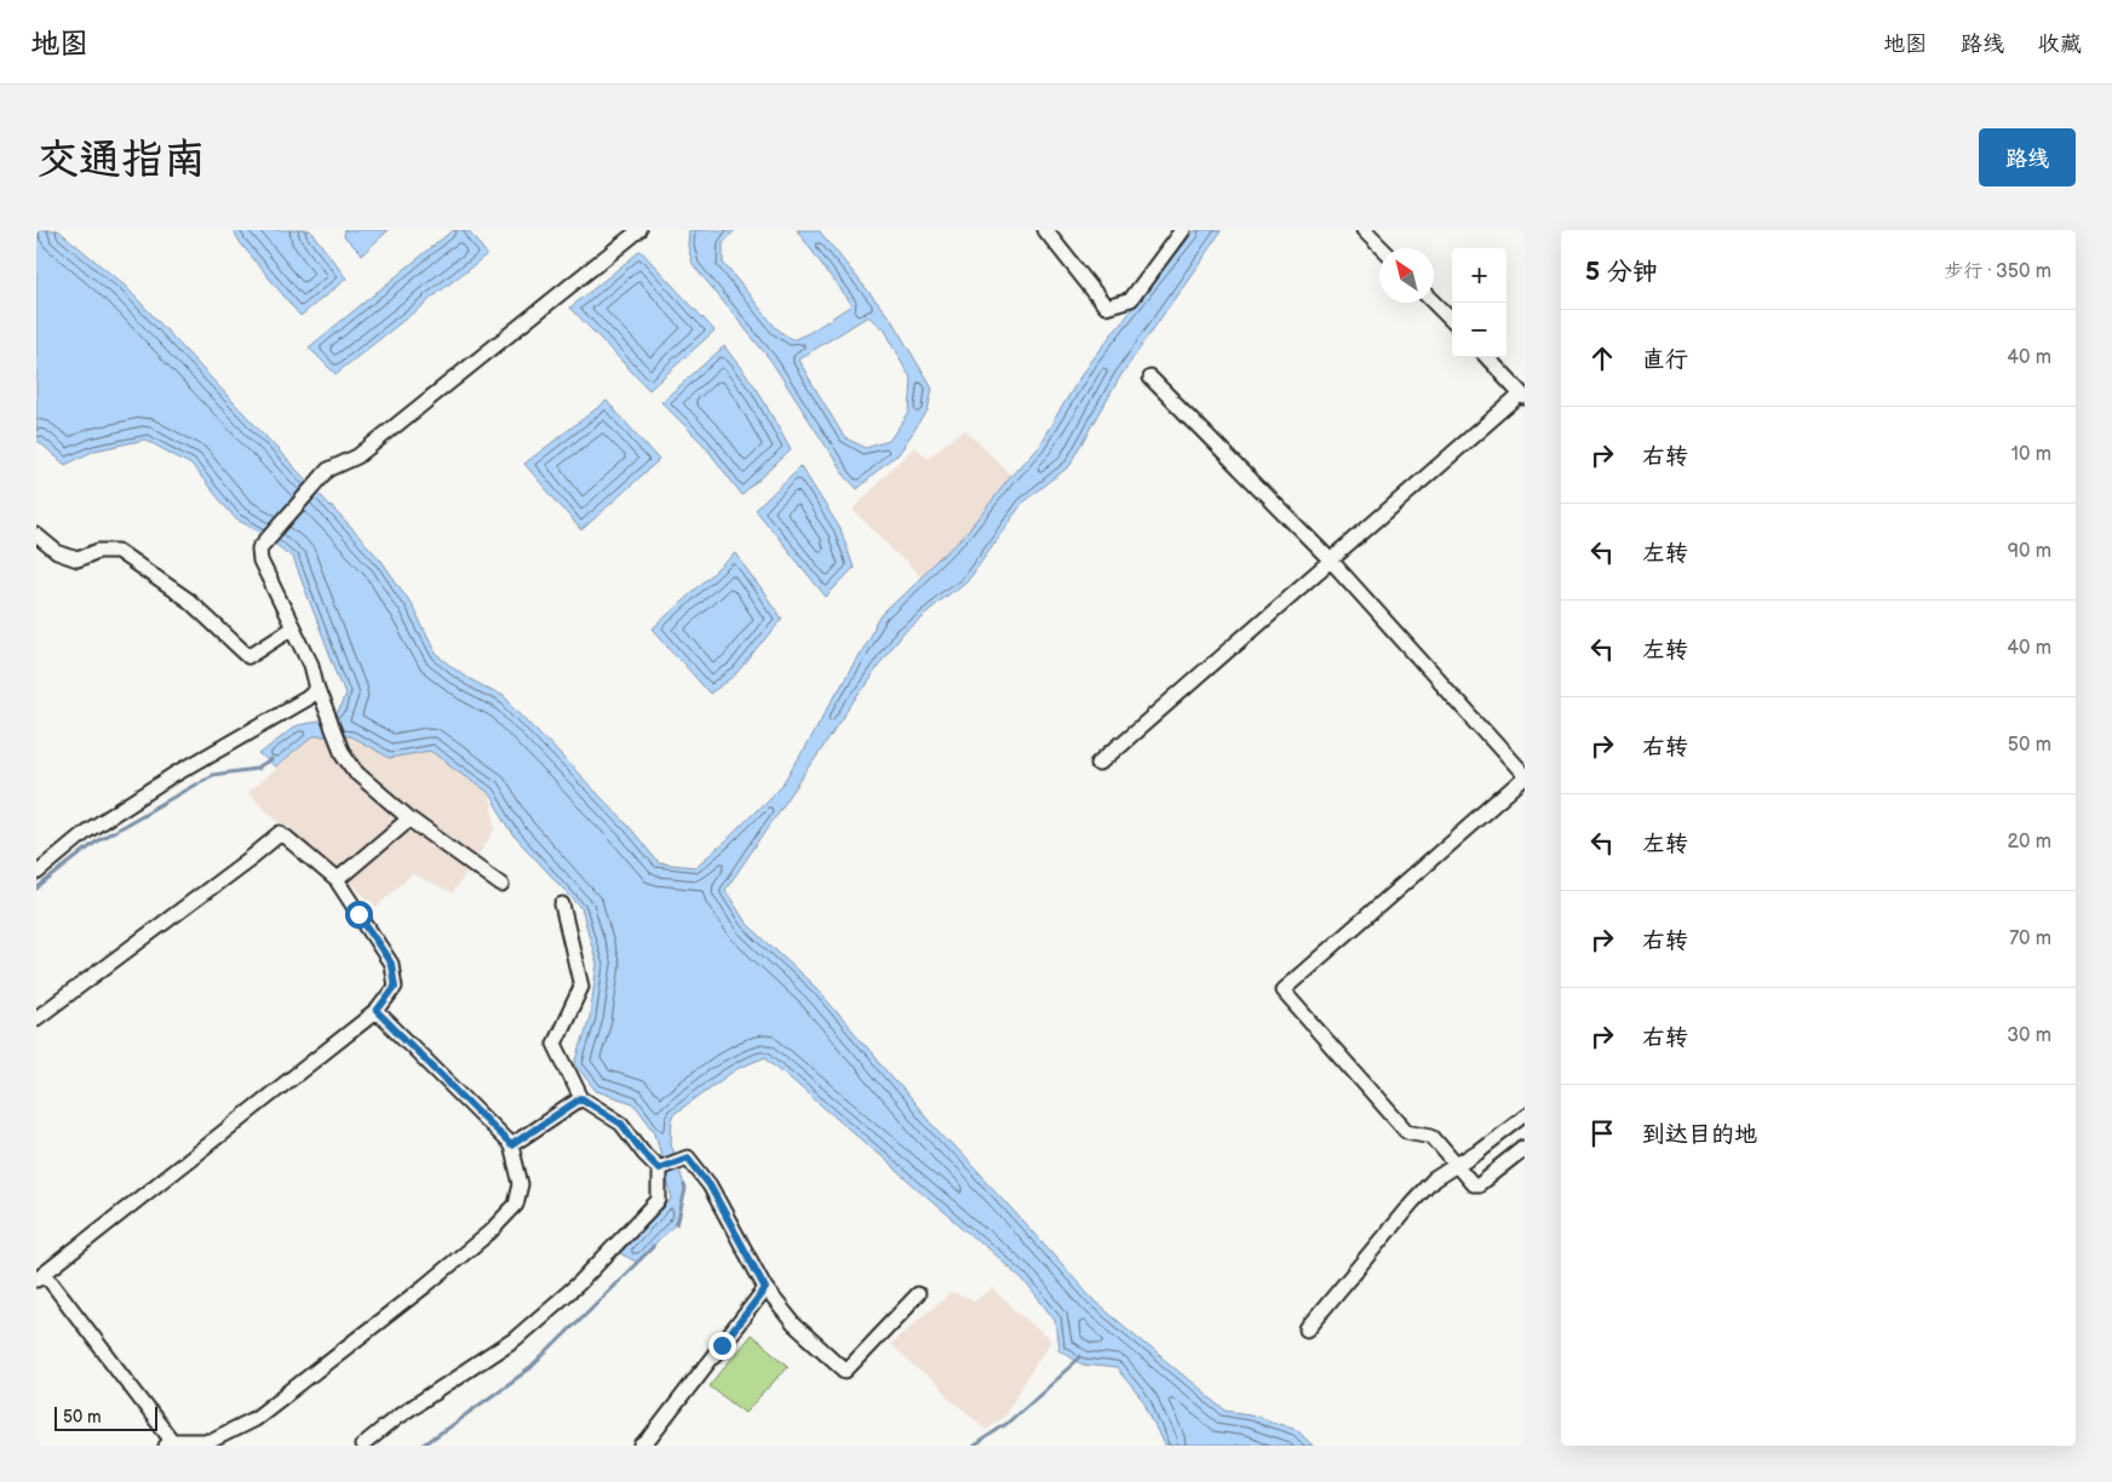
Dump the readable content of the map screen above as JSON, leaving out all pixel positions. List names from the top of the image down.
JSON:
{
  "scale_bar": "50 m",
  "north": "top left",
  "page": {
    "header": "地图",
    "nav": ["地图", "路线", "收藏"],
    "buttons": "路线",
    "title": "交通指南",
    "heading": ["5 分钟", "步行 · 350 m"],
    "map_buttons": ["+", "−"],
    "list": [
      ["直行", "40 m"],
      ["右转", "10 m"],
      ["左转", "90 m"],
      ["左转", "40 m"],
      ["右转", "50 m"],
      ["左转", "20 m"],
      ["右转", "70 m"],
      ["右转", "30 m"],
      "到达目的地"
    ],
    "scale": "50 m"
  }
}
